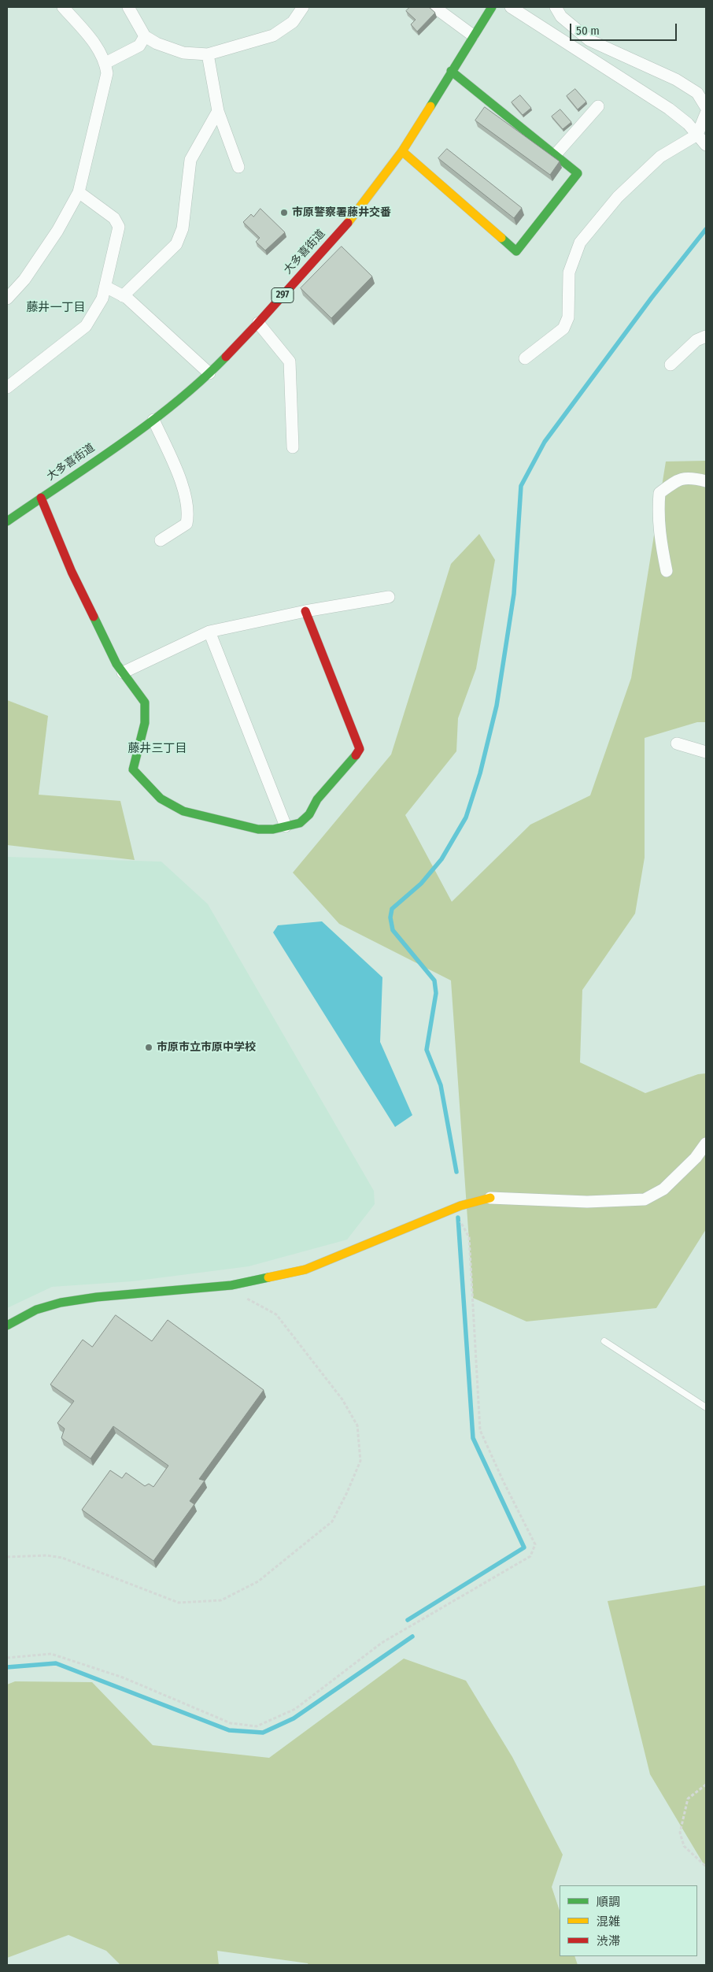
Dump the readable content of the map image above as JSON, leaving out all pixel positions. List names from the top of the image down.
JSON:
{
  "streets": {
    "main road": ["大多喜街道", "297"]
  },
  "districts": ["藤井一丁目", "藤井三丁目"],
  "places": ["市原警察署藤井交番", "市原市立市原中学校"],
  "legend": ["順調", "混雑", "渋滞"],
  "scale_bar": "50 m"
}
